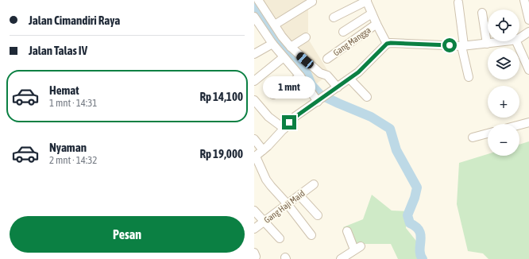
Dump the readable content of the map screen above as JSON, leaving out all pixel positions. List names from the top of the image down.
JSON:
{
  "streets": {
    "street": ["Gang Mangga", "Gang Haji Maid"]
  },
  "page": {
    "banner": ["Jalan Cimandiri Raya", "Jalan Talas IV"],
    "map_buttons": ["+", "−"],
    "list": [
      {
        "name": "Hemat",
        "note": "1 mnt · 14:31",
        "value": "Rp 14,100"
      },
      {
        "name": "Nyaman",
        "note": "2 mnt · 14:32",
        "value": "Rp 19,000"
      }
    ],
    "bubble": "1 mnt",
    "buttons": "Pesan"
  }
}
